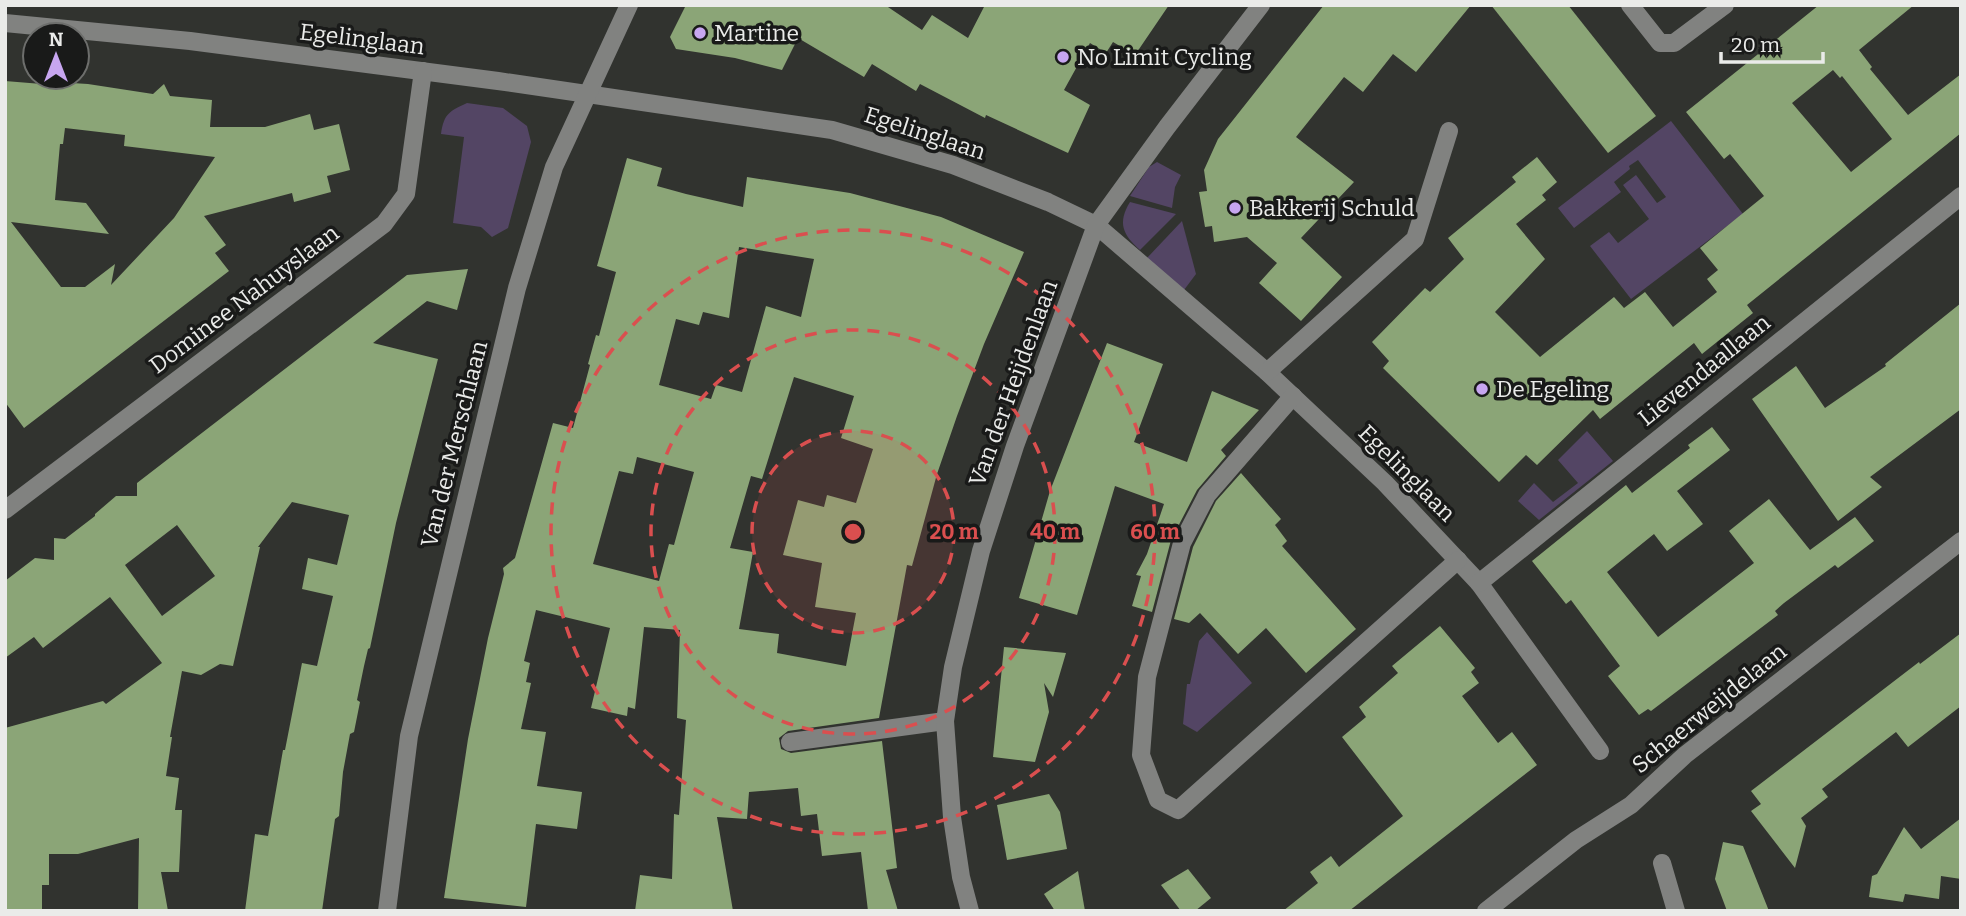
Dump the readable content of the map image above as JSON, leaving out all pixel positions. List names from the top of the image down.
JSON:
{
  "streets": {
    "street": [
      "Egelinglaan",
      "Dominee Nahuyslaan",
      "Lievendaallaan",
      "Van der Heijdenlaan",
      "Van der Merschlaan",
      "Schaerweijdelaan"
    ]
  },
  "crossings": [
    ["Egelinglaan", "Dominee Nahuyslaan"],
    ["Egelinglaan", "Lievendaallaan"],
    ["Egelinglaan", "Van der Heijdenlaan"],
    ["Egelinglaan", "Van der Merschlaan"]
  ],
  "places": [
    "Martine",
    "No Limit Cycling",
    "Bakkerij Schuld",
    "De Egeling"
  ],
  "scale_bar": "20 m",
  "north": "top",
  "rings": ["20 m", "40 m", "60 m"]
}
